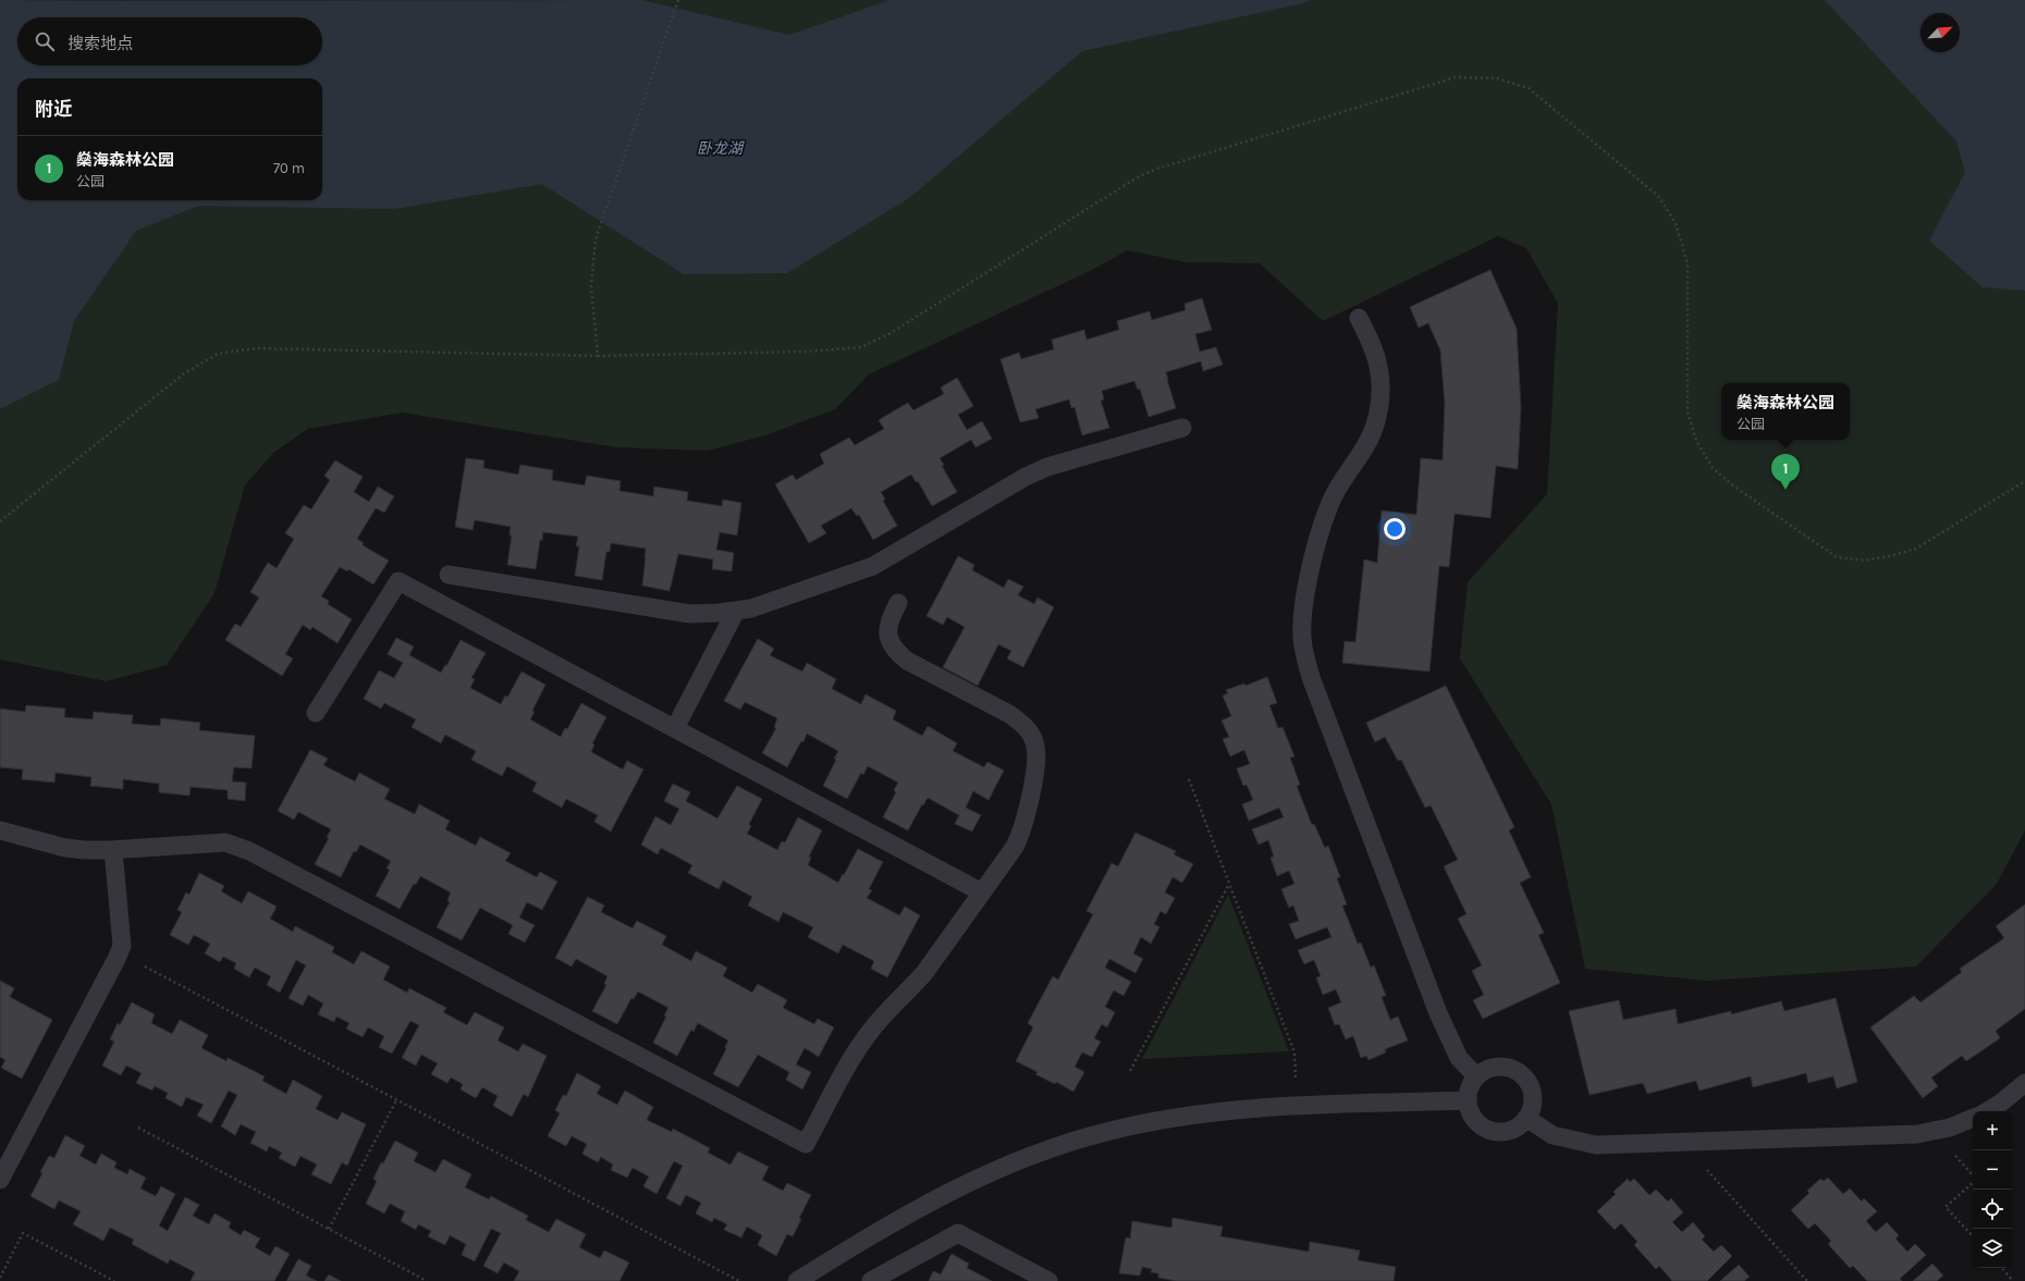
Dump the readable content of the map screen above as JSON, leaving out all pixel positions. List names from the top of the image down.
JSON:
{
  "water": ["卧龙湖"],
  "north": "top right",
  "page": {
    "search": "搜索地点",
    "heading": "附近",
    "list": [
      {
        "mark": "1",
        "name": "燊海森林公园",
        "note": "公园",
        "value": "70 m"
      }
    ],
    "popup": ["燊海森林公园", "公园"],
    "pins": "1",
    "map_buttons": ["+", "−"]
  }
}
